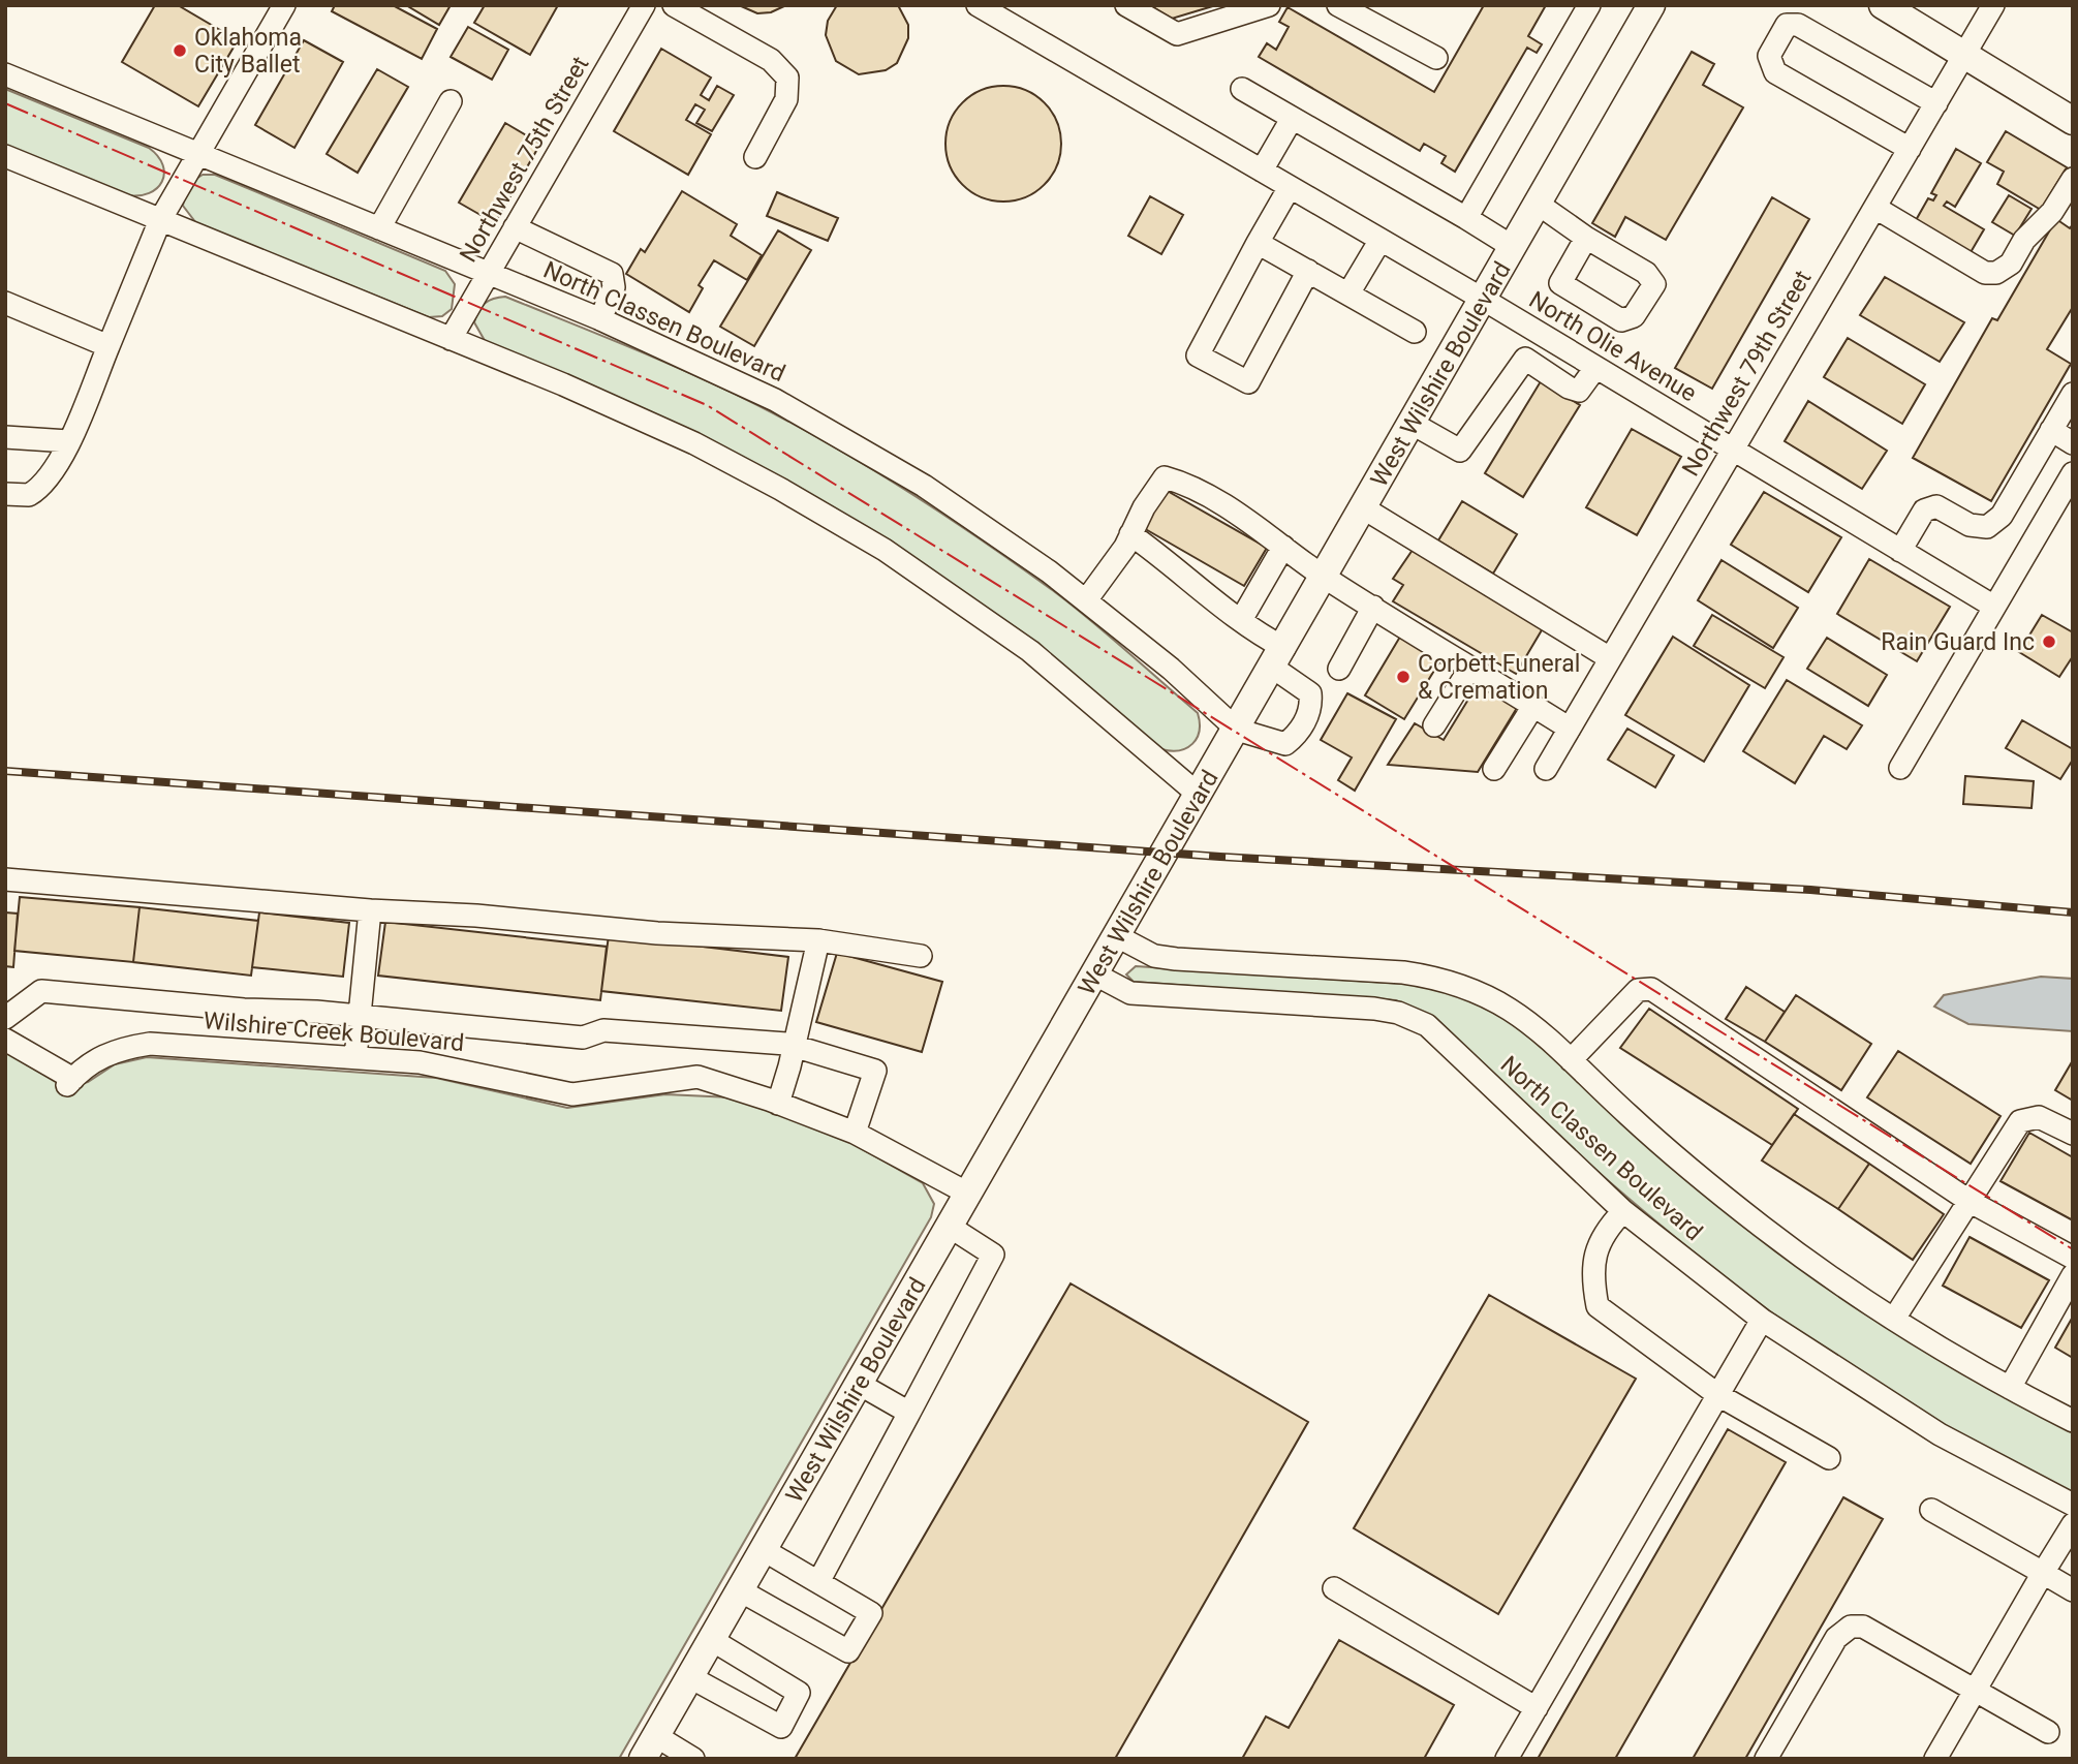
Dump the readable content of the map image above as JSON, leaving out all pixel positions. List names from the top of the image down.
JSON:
{
  "streets": {
    "main road": ["West Wilshire Boulevard"],
    "street": [
      "Northwest 75th Street",
      "North Classen Boulevard",
      "North Olie Avenue",
      "Northwest 79th Street",
      "Wilshire Creek Boulevard"
    ]
  },
  "crossings": [
    ["Northwest 75th Street", "North Classen Boulevard"],
    ["North Classen Boulevard", "West Wilshire Boulevard"],
    ["North Olie Avenue", "Northwest 79th Street"],
    ["North Olie Avenue", "West Wilshire Boulevard"],
    ["West Wilshire Boulevard", "Wilshire Creek Boulevard"]
  ],
  "places": ["Oklahoma City Ballet", "Rain Guard Inc", "Corbett Funeral & Cremation"]
}
